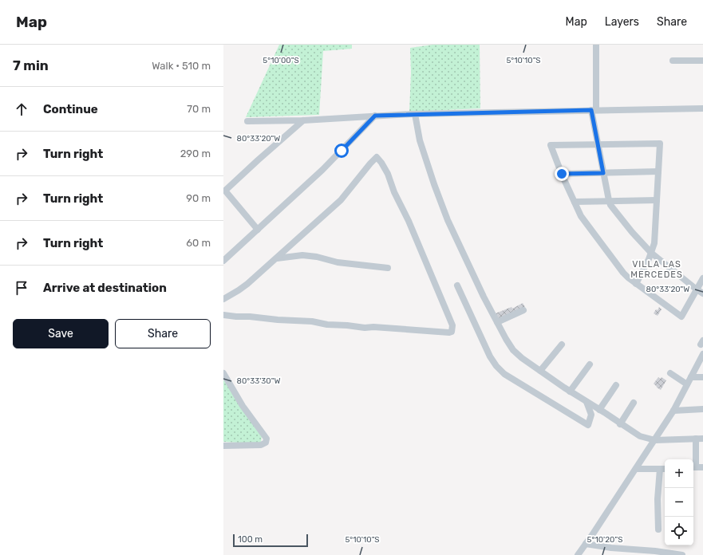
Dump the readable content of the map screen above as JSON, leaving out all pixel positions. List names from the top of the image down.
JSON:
{
  "districts": ["VILLA LAS MERCEDES"],
  "scale_bar": "100 m",
  "page": {
    "header": "Map",
    "nav": ["Map", "Layers", "Share"],
    "heading": ["7 min", "Walk · 510 m"],
    "list": [
      ["Continue", "70 m"],
      ["Turn right", "290 m"],
      ["Turn right", "90 m"],
      ["Turn right", "60 m"],
      "Arrive at destination"
    ],
    "buttons": ["Save", "Share"],
    "map_buttons": ["+", "−"],
    "scale": "100 m"
  },
  "coordinates": [
    "5°10'00\"S",
    "5°10'10\"S",
    "80°33'20\"W",
    "80°33'30\"W",
    "5°10'20\"S"
  ]
}
